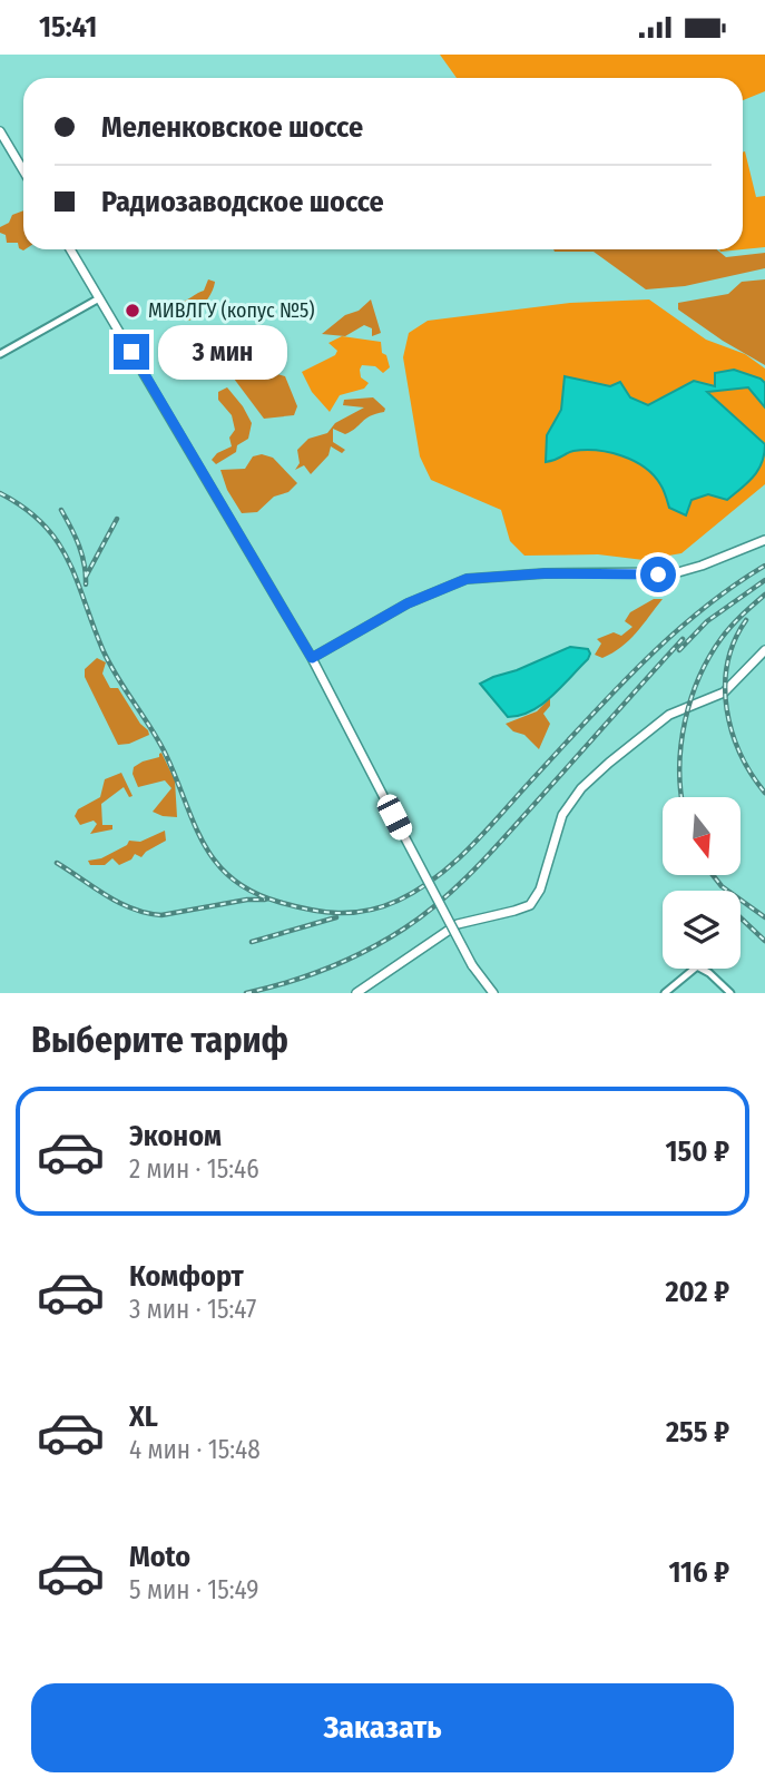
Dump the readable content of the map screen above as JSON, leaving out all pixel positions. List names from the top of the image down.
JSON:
{
  "places": ["МИВЛГУ (копус №5)"],
  "north": "bottom",
  "page": {
    "status": "15:41",
    "banner": ["Меленковское шоссе", "Радиозаводское шоссе"],
    "bubble": "3 мин",
    "heading": "Выберите тариф",
    "list": [
      {
        "name": "Эконом",
        "note": "2 мин · 15:46",
        "value": "150 ₽"
      },
      {
        "name": "Комфорт",
        "note": "3 мин · 15:47",
        "value": "202 ₽"
      },
      {
        "name": "XL",
        "note": "4 мин · 15:48",
        "value": "255 ₽"
      },
      {
        "name": "Moto",
        "note": "5 мин · 15:49",
        "value": "116 ₽"
      }
    ],
    "buttons": "Заказать"
  }
}
